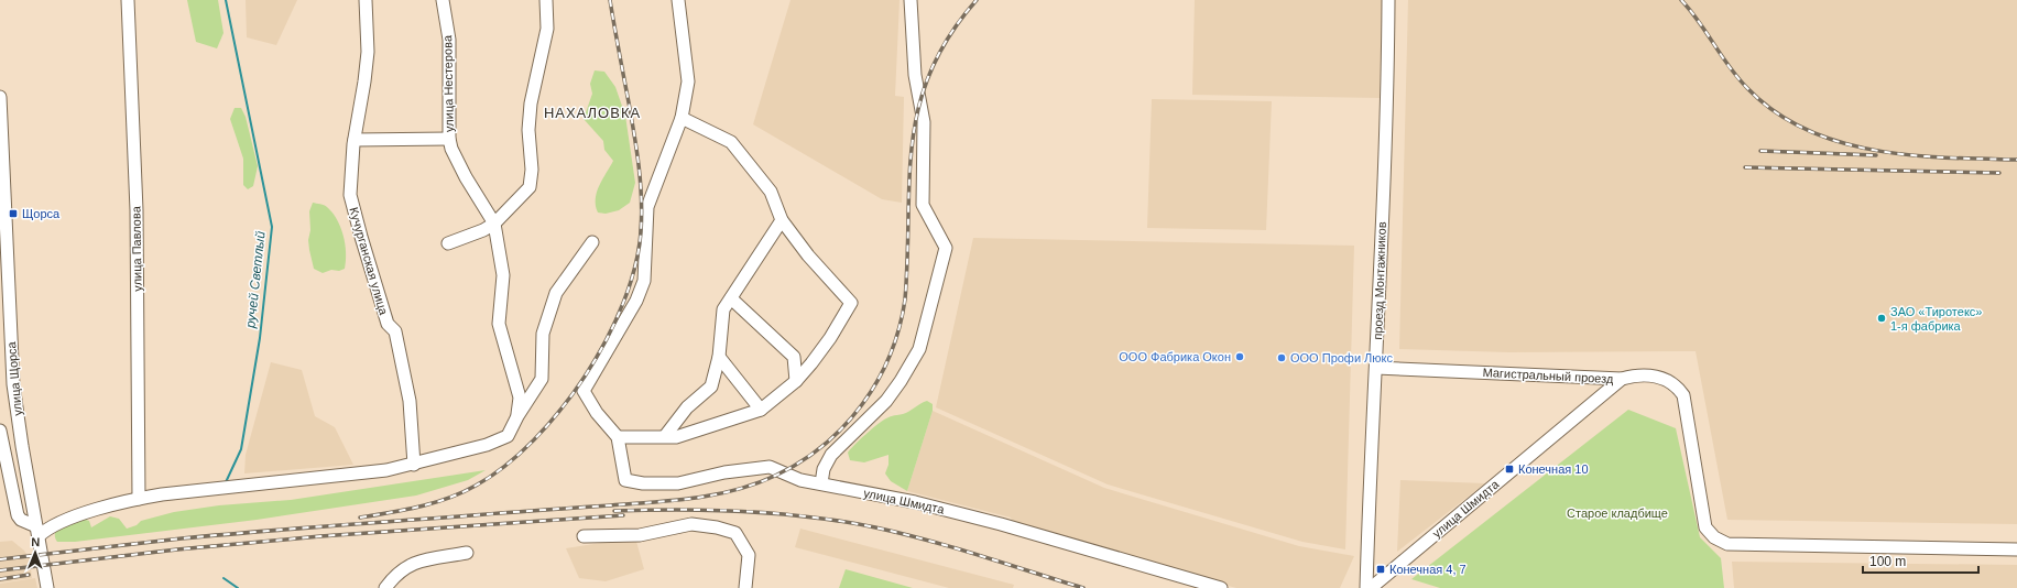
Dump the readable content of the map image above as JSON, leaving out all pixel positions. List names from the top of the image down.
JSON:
{
  "streets": {
    "street": [
      "улица Нестерова",
      "улица Павлова",
      "Кучурганская улица",
      "проезд Монтажников",
      "Магистральный проезд",
      "улица Щорса",
      "улица Шмидта"
    ]
  },
  "crossings": [
    ["проезд Монтажников", "Магистральный проезд"],
    ["Магистральный проезд", "улица Шмидта"]
  ],
  "districts": ["НАХАЛОВКА"],
  "water": ["ручей Светлый"],
  "parks": ["Старое кладбище"],
  "places": {
    "transit": ["Щорса", "Конечная 10", "Конечная 4, 7"],
    "other": ["ЗАО «Тиротекс» 1-я фабрика", "ООО Фабрика Окон", "ООО Профи Люкс"]
  },
  "scale_bar": "100 m",
  "north": "top"
}
